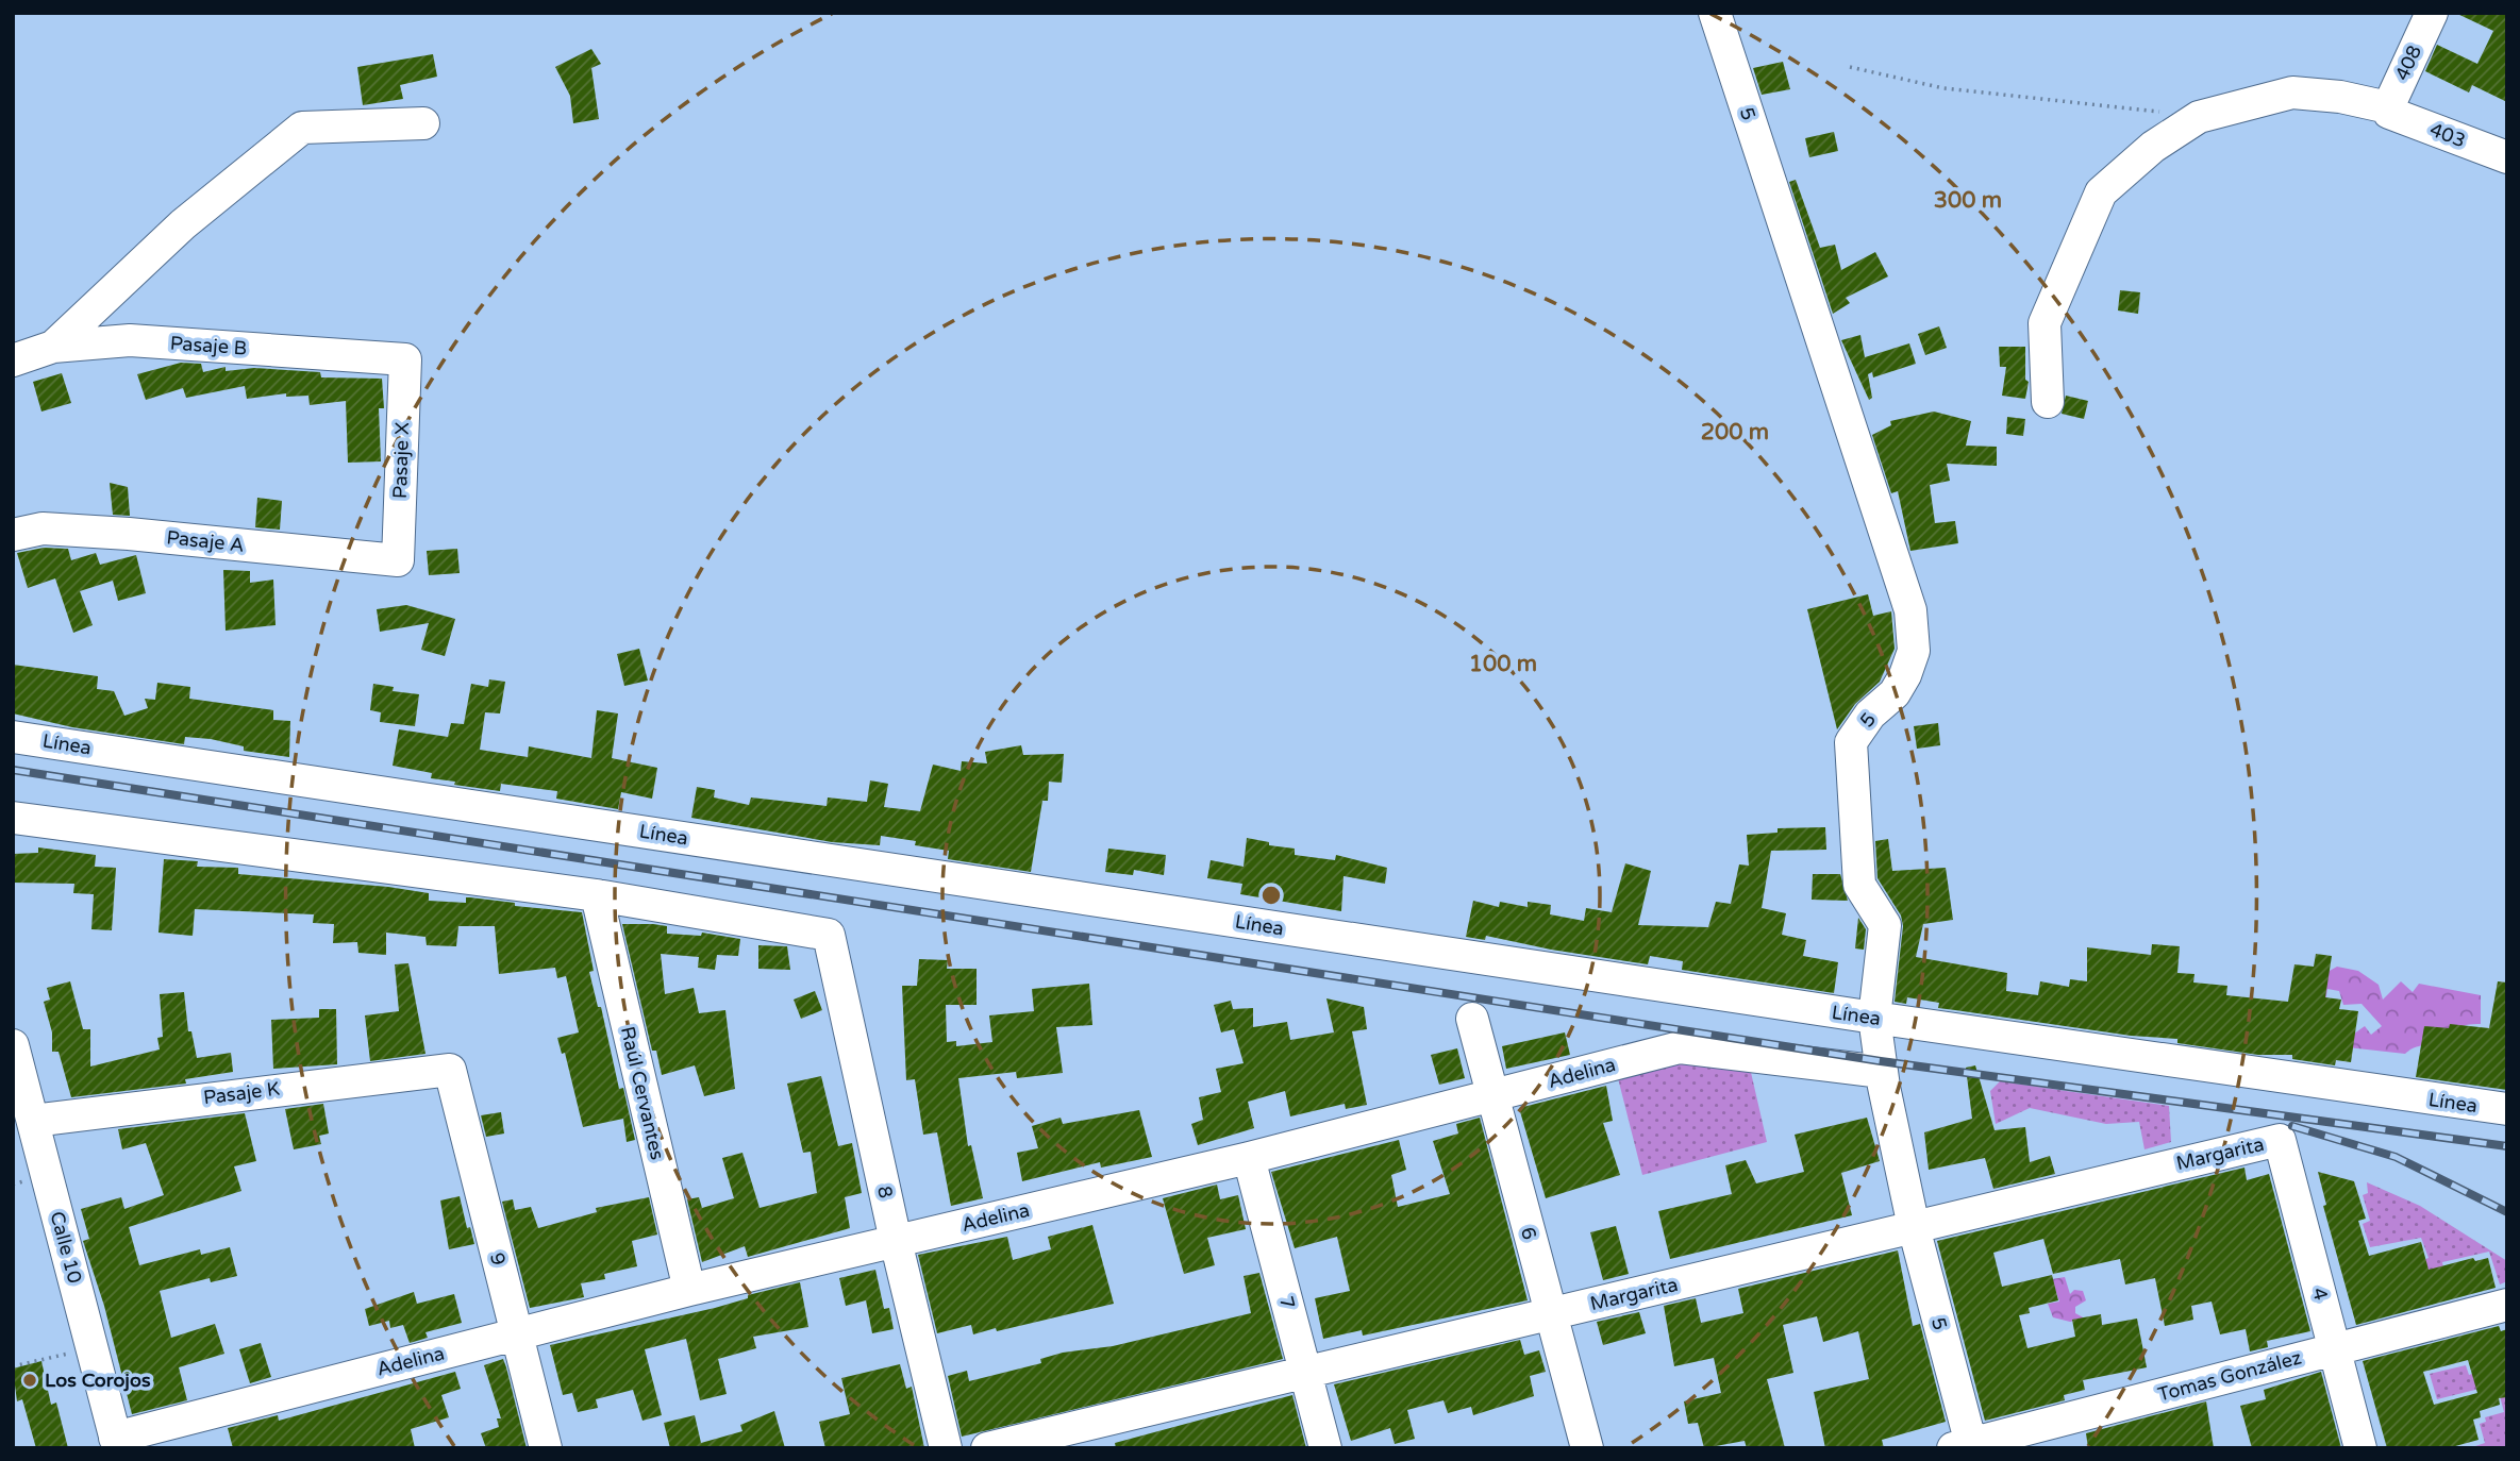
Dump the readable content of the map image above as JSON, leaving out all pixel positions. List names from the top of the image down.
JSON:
{
  "streets": {
    "street": [
      "408",
      "5",
      "403",
      "Pasaje B",
      "Pasaje X",
      "Pasaje A",
      "Línea",
      "Adelina",
      "Pasaje K",
      "Raúl Cervantes",
      "Margarita",
      "8",
      "6",
      "Calle 10",
      "9",
      "4",
      "7",
      "Tomas González"
    ]
  },
  "crossings": [
    ["408", "403"],
    ["5", "Línea"],
    ["5", "Adelina"],
    ["5", "Margarita"],
    ["5", "Tomas González"],
    ["Pasaje B", "Pasaje X"],
    ["Pasaje X", "Pasaje A"],
    ["Adelina", "Raúl Cervantes"],
    ["Adelina", "8"],
    ["Adelina", "6"],
    ["Adelina", "Calle 10"],
    ["Adelina", "9"],
    ["Adelina", "7"],
    ["Pasaje K", "Calle 10"],
    ["Pasaje K", "9"],
    ["Raúl Cervantes", "8"],
    ["Margarita", "6"],
    ["Margarita", "4"],
    ["Margarita", "7"],
    ["4", "Tomas González"]
  ],
  "places": ["Los Corojos"],
  "rings": ["300 m", "200 m", "100 m"]
}
